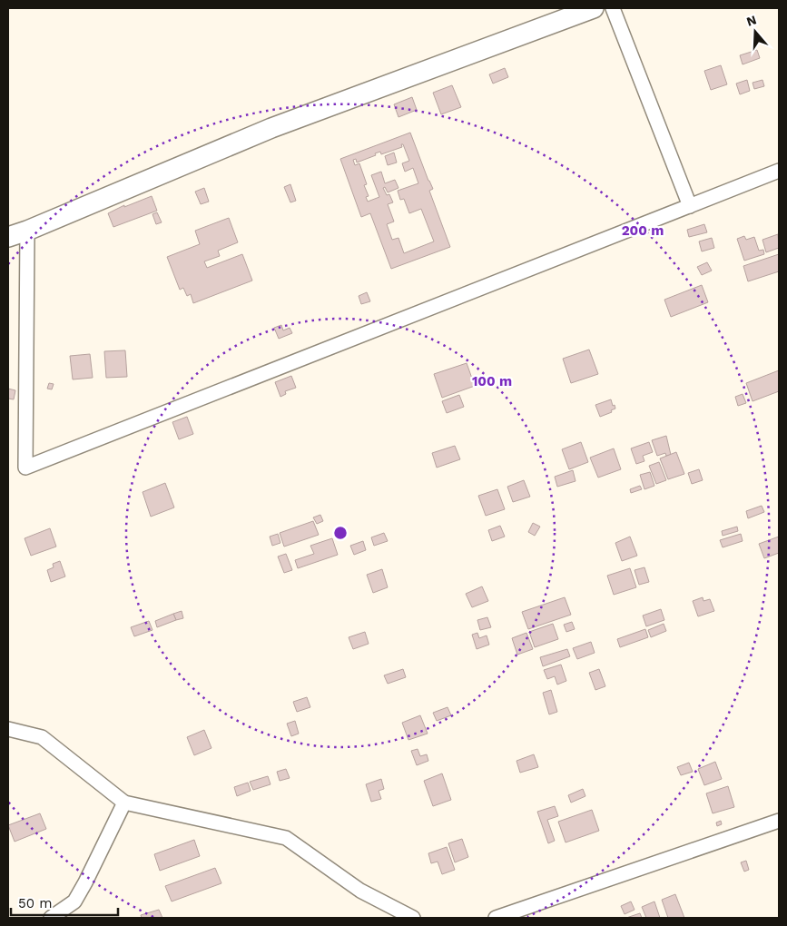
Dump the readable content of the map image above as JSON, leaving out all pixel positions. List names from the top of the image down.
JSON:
{
  "scale_bar": "50 m",
  "north": "top",
  "rings": ["200 m", "100 m"]
}
